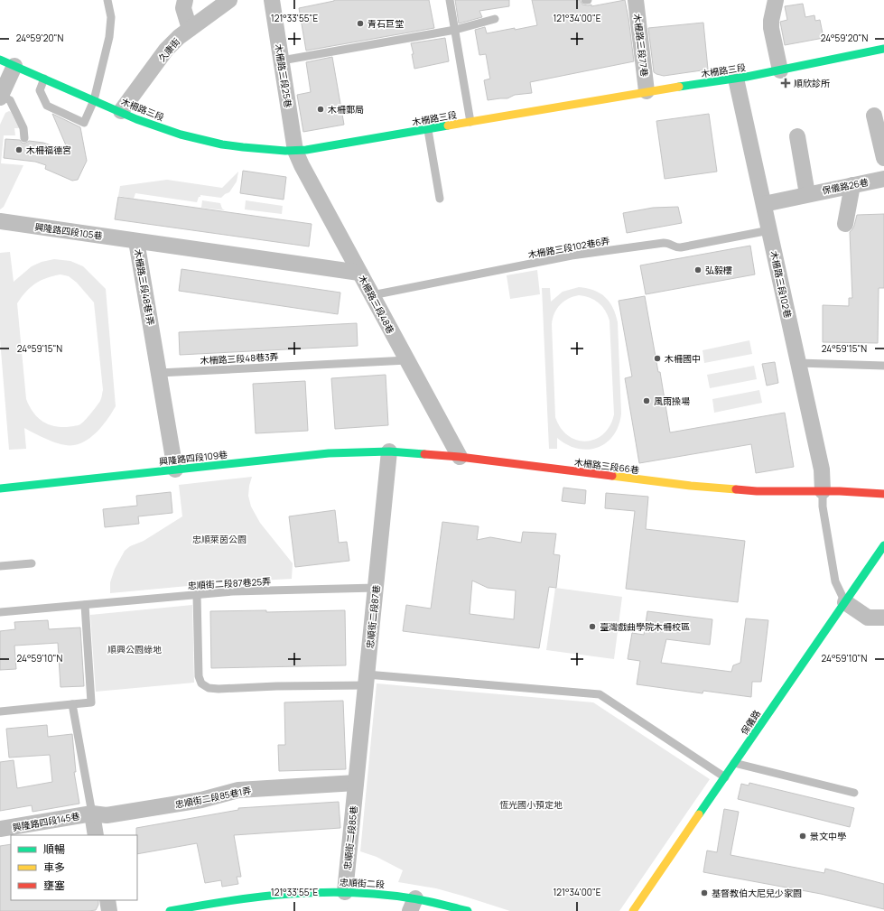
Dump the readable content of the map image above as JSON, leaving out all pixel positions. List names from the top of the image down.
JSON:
{
  "streets": {
    "street": [
      "木柵路三段77巷",
      "久康街",
      "木柵路三段",
      "木柵路三段25巷",
      "保儀路26巷",
      "興隆路四段105巷",
      "木柵路三段102巷",
      "木柵路三段48巷1弄",
      "木柵路三段48巷",
      "興隆路四段109巷",
      "木柵路三段66巷",
      "忠順街二段87巷",
      "保儀路",
      "忠順街二段85巷1弄",
      "興隆路四段145巷",
      "忠順街二段85巷",
      "忠順街二段"
    ],
    "lane": ["木柵路三段102巷6弄", "木柵路三段48巷3弄", "忠順街二段87巷25弄"]
  },
  "crossings": [
    ["木柵路三段77巷", "木柵路三段"],
    ["久康街", "木柵路三段"],
    ["木柵路三段", "木柵路三段25巷"],
    ["木柵路三段", "木柵路三段102巷"],
    ["木柵路三段", "木柵路三段48巷"],
    ["木柵路三段25巷", "木柵路三段48巷"],
    ["保儀路26巷", "木柵路三段102巷"],
    ["興隆路四段105巷", "木柵路三段48巷1弄"],
    ["木柵路三段102巷6弄", "木柵路三段102巷"],
    ["木柵路三段102巷6弄", "木柵路三段48巷"],
    ["木柵路三段102巷", "木柵路三段66巷"],
    ["木柵路三段102巷", "保儀路"],
    ["木柵路三段48巷1弄", "木柵路三段48巷"],
    ["木柵路三段48巷1弄", "木柵路三段48巷3弄"],
    ["木柵路三段48巷1弄", "興隆路四段109巷"],
    ["木柵路三段48巷", "木柵路三段48巷3弄"],
    ["木柵路三段48巷", "木柵路三段66巷"],
    ["興隆路四段109巷", "木柵路三段66巷"],
    ["興隆路四段109巷", "忠順街二段87巷"],
    ["木柵路三段66巷", "忠順街二段87巷"],
    ["忠順街二段87巷25弄", "忠順街二段87巷"],
    ["忠順街二段87巷", "忠順街二段85巷1弄"],
    ["忠順街二段87巷", "忠順街二段85巷"],
    ["忠順街二段85巷1弄", "興隆路四段145巷"],
    ["忠順街二段85巷1弄", "忠順街二段85巷"],
    ["忠順街二段85巷", "忠順街二段"]
  ],
  "parks": ["忠順萊茵公園", "順興公園綠地", "恆光國小預定地"],
  "places": {
    "other": [
      "青石巨堂",
      "木柵郵局",
      "木柵福德宮",
      "弘毅樓",
      "木柵國中",
      "風雨操場",
      "臺灣戲曲學院木柵校區",
      "景文中學",
      "基督教伯大尼兒少家園"
    ],
    "health": ["順欣診所"]
  },
  "legend": ["順暢", "車多", "壅塞"],
  "coordinates": [
    "121°33'55\"E",
    "121°34'00\"E",
    "24°59'20\"N",
    "24°59'15\"N",
    "24°59'10\"N"
  ]
}
